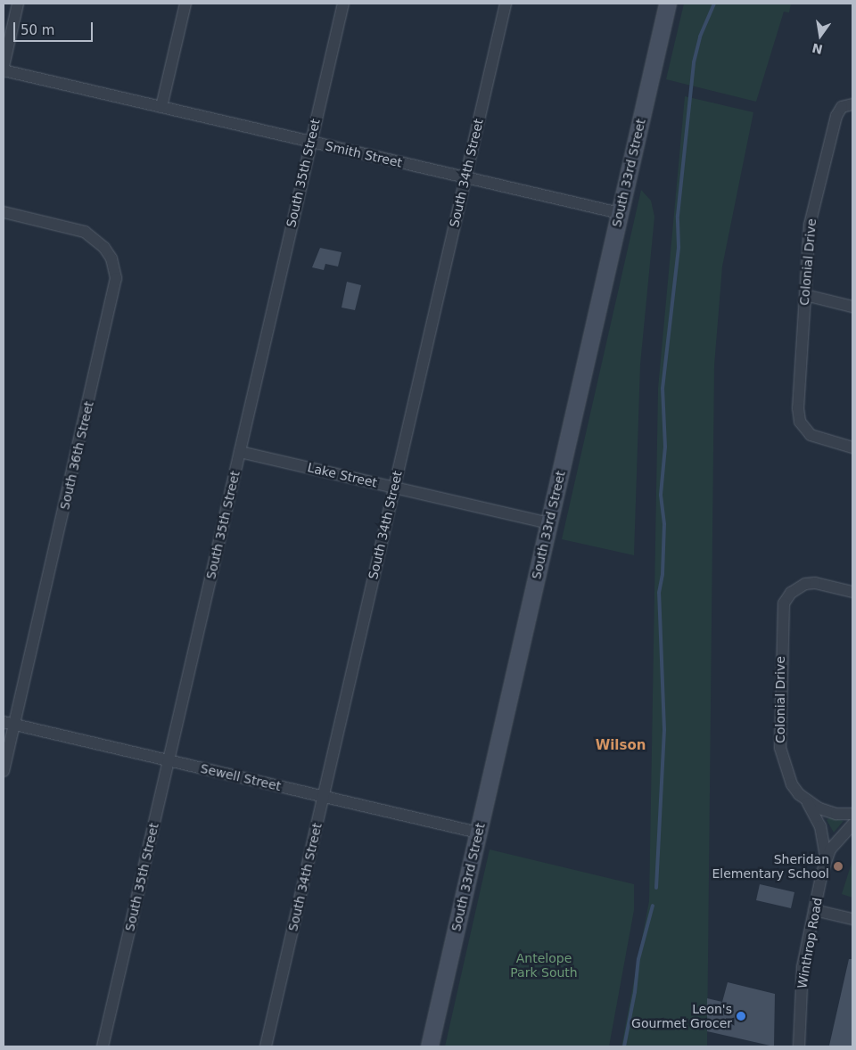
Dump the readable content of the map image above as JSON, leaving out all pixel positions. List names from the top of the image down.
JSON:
{
  "streets": {
    "main road": ["South 33rd Street"],
    "street": [
      "Smith Street",
      "South 35th Street",
      "South 34th Street",
      "Colonial Drive",
      "South 36th Street",
      "Lake Street",
      "Sewell Street",
      "Winthrop Road"
    ]
  },
  "crossings": [
    ["Smith Street", "South 35th Street"],
    ["Smith Street", "South 34th Street"],
    ["Smith Street", "South 33rd Street"],
    ["South 35th Street", "Lake Street"],
    ["South 35th Street", "Sewell Street"],
    ["South 34th Street", "Lake Street"],
    ["South 34th Street", "Sewell Street"],
    ["South 33rd Street", "Lake Street"],
    ["South 33rd Street", "Sewell Street"],
    ["Colonial Drive", "Winthrop Road"],
    ["South 36th Street", "Sewell Street"]
  ],
  "districts": ["Wilson"],
  "parks": ["Antelope Park South"],
  "places": ["Sheridan Elementary School", "Leon's Gourmet Grocer"],
  "scale_bar": "50 m",
  "north": "bottom"
}
